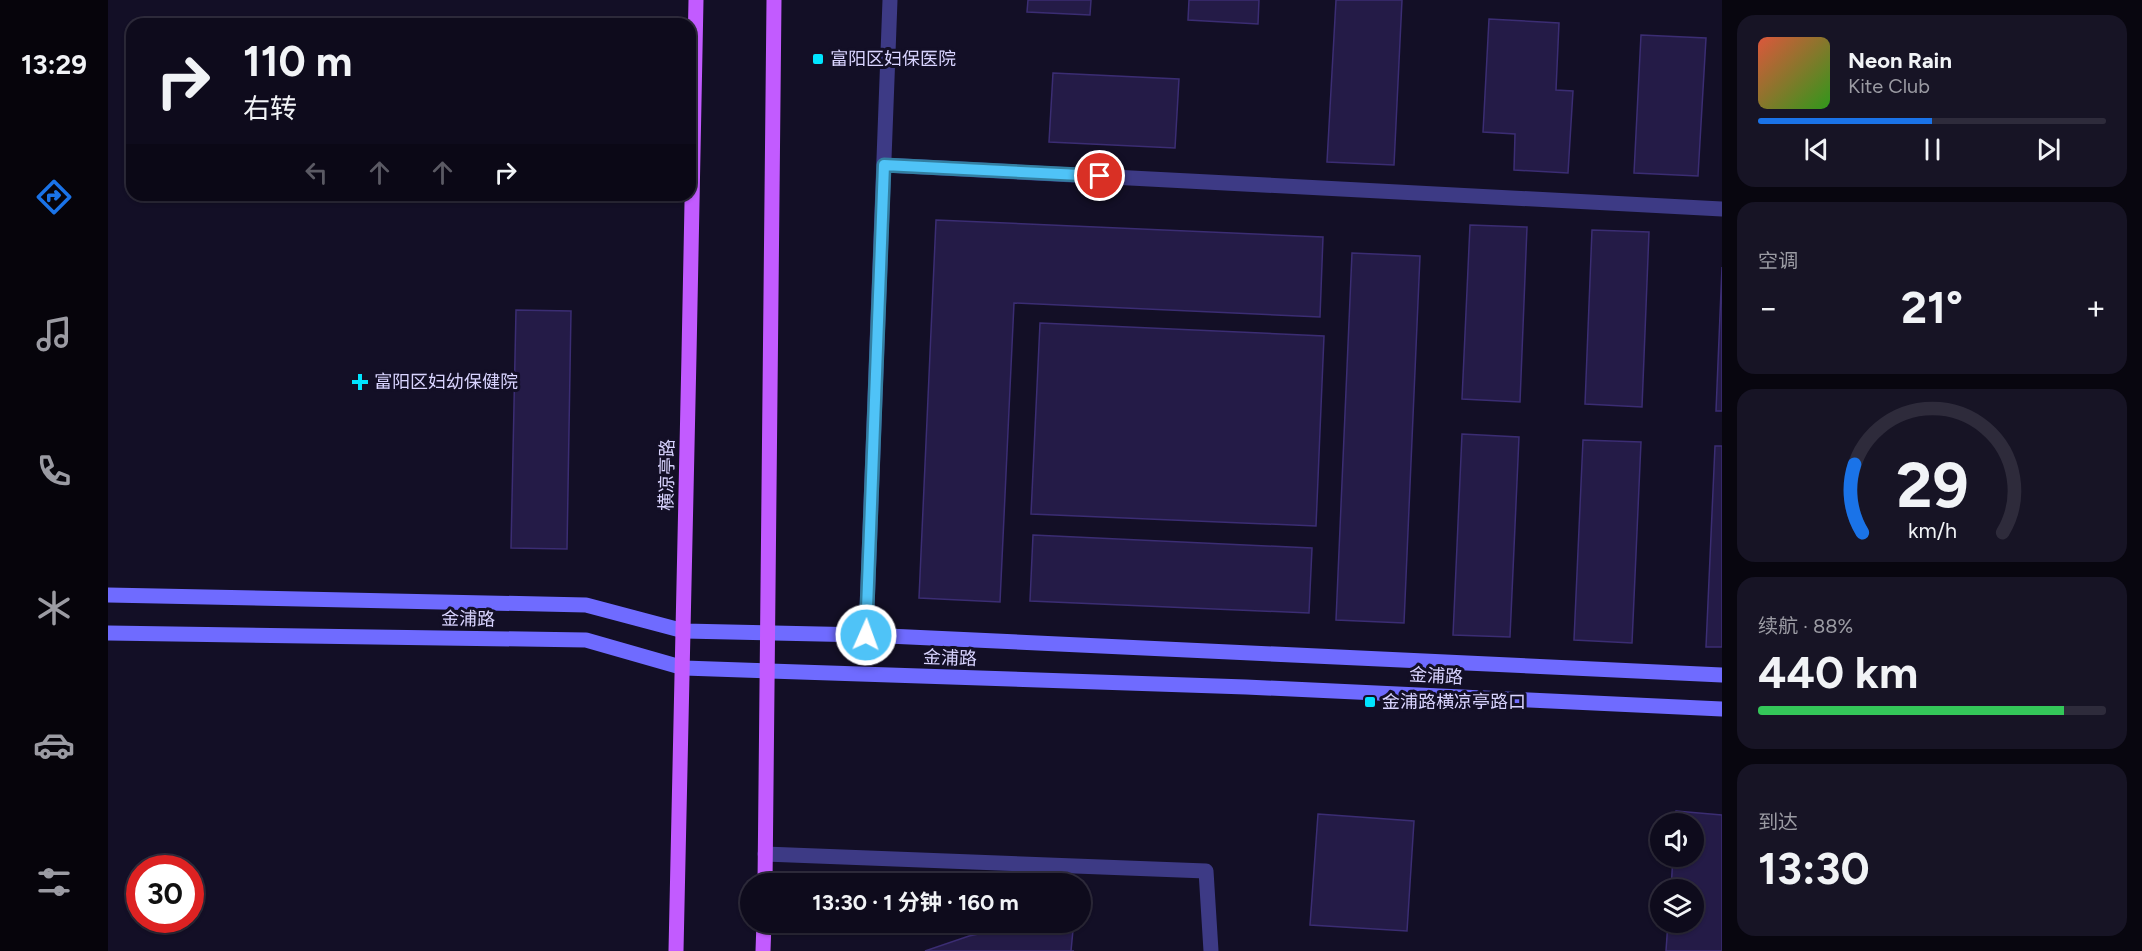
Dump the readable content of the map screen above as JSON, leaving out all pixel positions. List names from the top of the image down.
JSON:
{
  "streets": {
    "main road": ["横凉亭路"],
    "street": ["金浦路"]
  },
  "crossings": [
    ["横凉亭路", "金浦路"]
  ],
  "places": {
    "transit": ["富阳区妇保医院", "金浦路横凉亭路口"],
    "health": ["富阳区妇幼保健院"]
  },
  "page": {
    "tabs": "13:29",
    "turn": ["110 m", "右转"],
    "song": ["Neon Rain", "Kite Club"],
    "tile": [
      "空调",
      ["续航 · 88%", "440 km"],
      ["到达", "13:30"]
    ],
    "heat": ["−", "21°", "+"],
    "limit": "30",
    "trip": "13:30 · 1 分钟 · 160 m",
    "gauge": ["29", "km/h"]
  }
}
